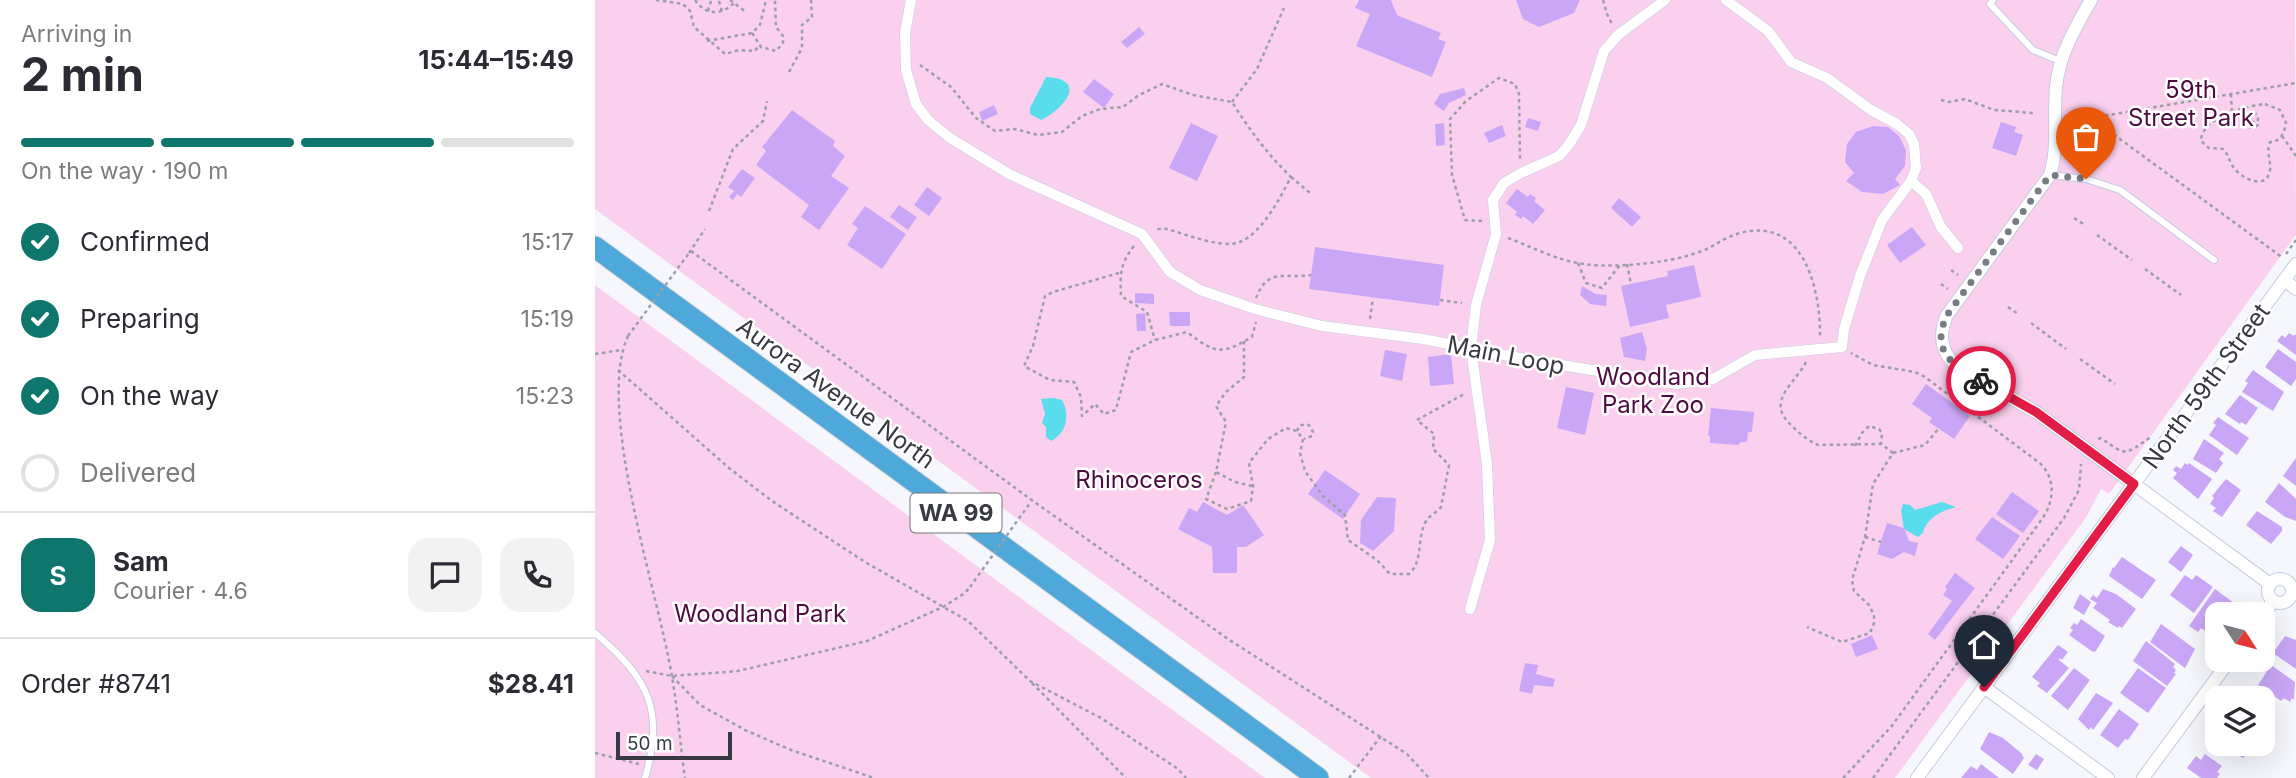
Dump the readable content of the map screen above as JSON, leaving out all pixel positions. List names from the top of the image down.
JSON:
{
  "streets": {
    "highway": ["Aurora Avenue North", "WA 99"],
    "street": ["Main Loop", "North 59th Street"]
  },
  "parks": [
    "59th Street Park",
    "Woodland Park Zoo",
    "Rhinoceros",
    "Woodland Park"
  ],
  "scale_bar": "50 m",
  "north": "bottom right",
  "page": {
    "heading": ["2 min", "Arriving in", "15:44–15:49"],
    "panel": [
      "Sam",
      "Courier · 4.6",
      "Order #8741",
      "$28.41"
    ],
    "bar": "On the way · 190 m",
    "list": [
      ["Confirmed", "15:17"],
      ["Preparing", "15:19"],
      ["On the way", "15:23"],
      "Delivered"
    ],
    "round": "S",
    "scale": "50 m"
  }
}
